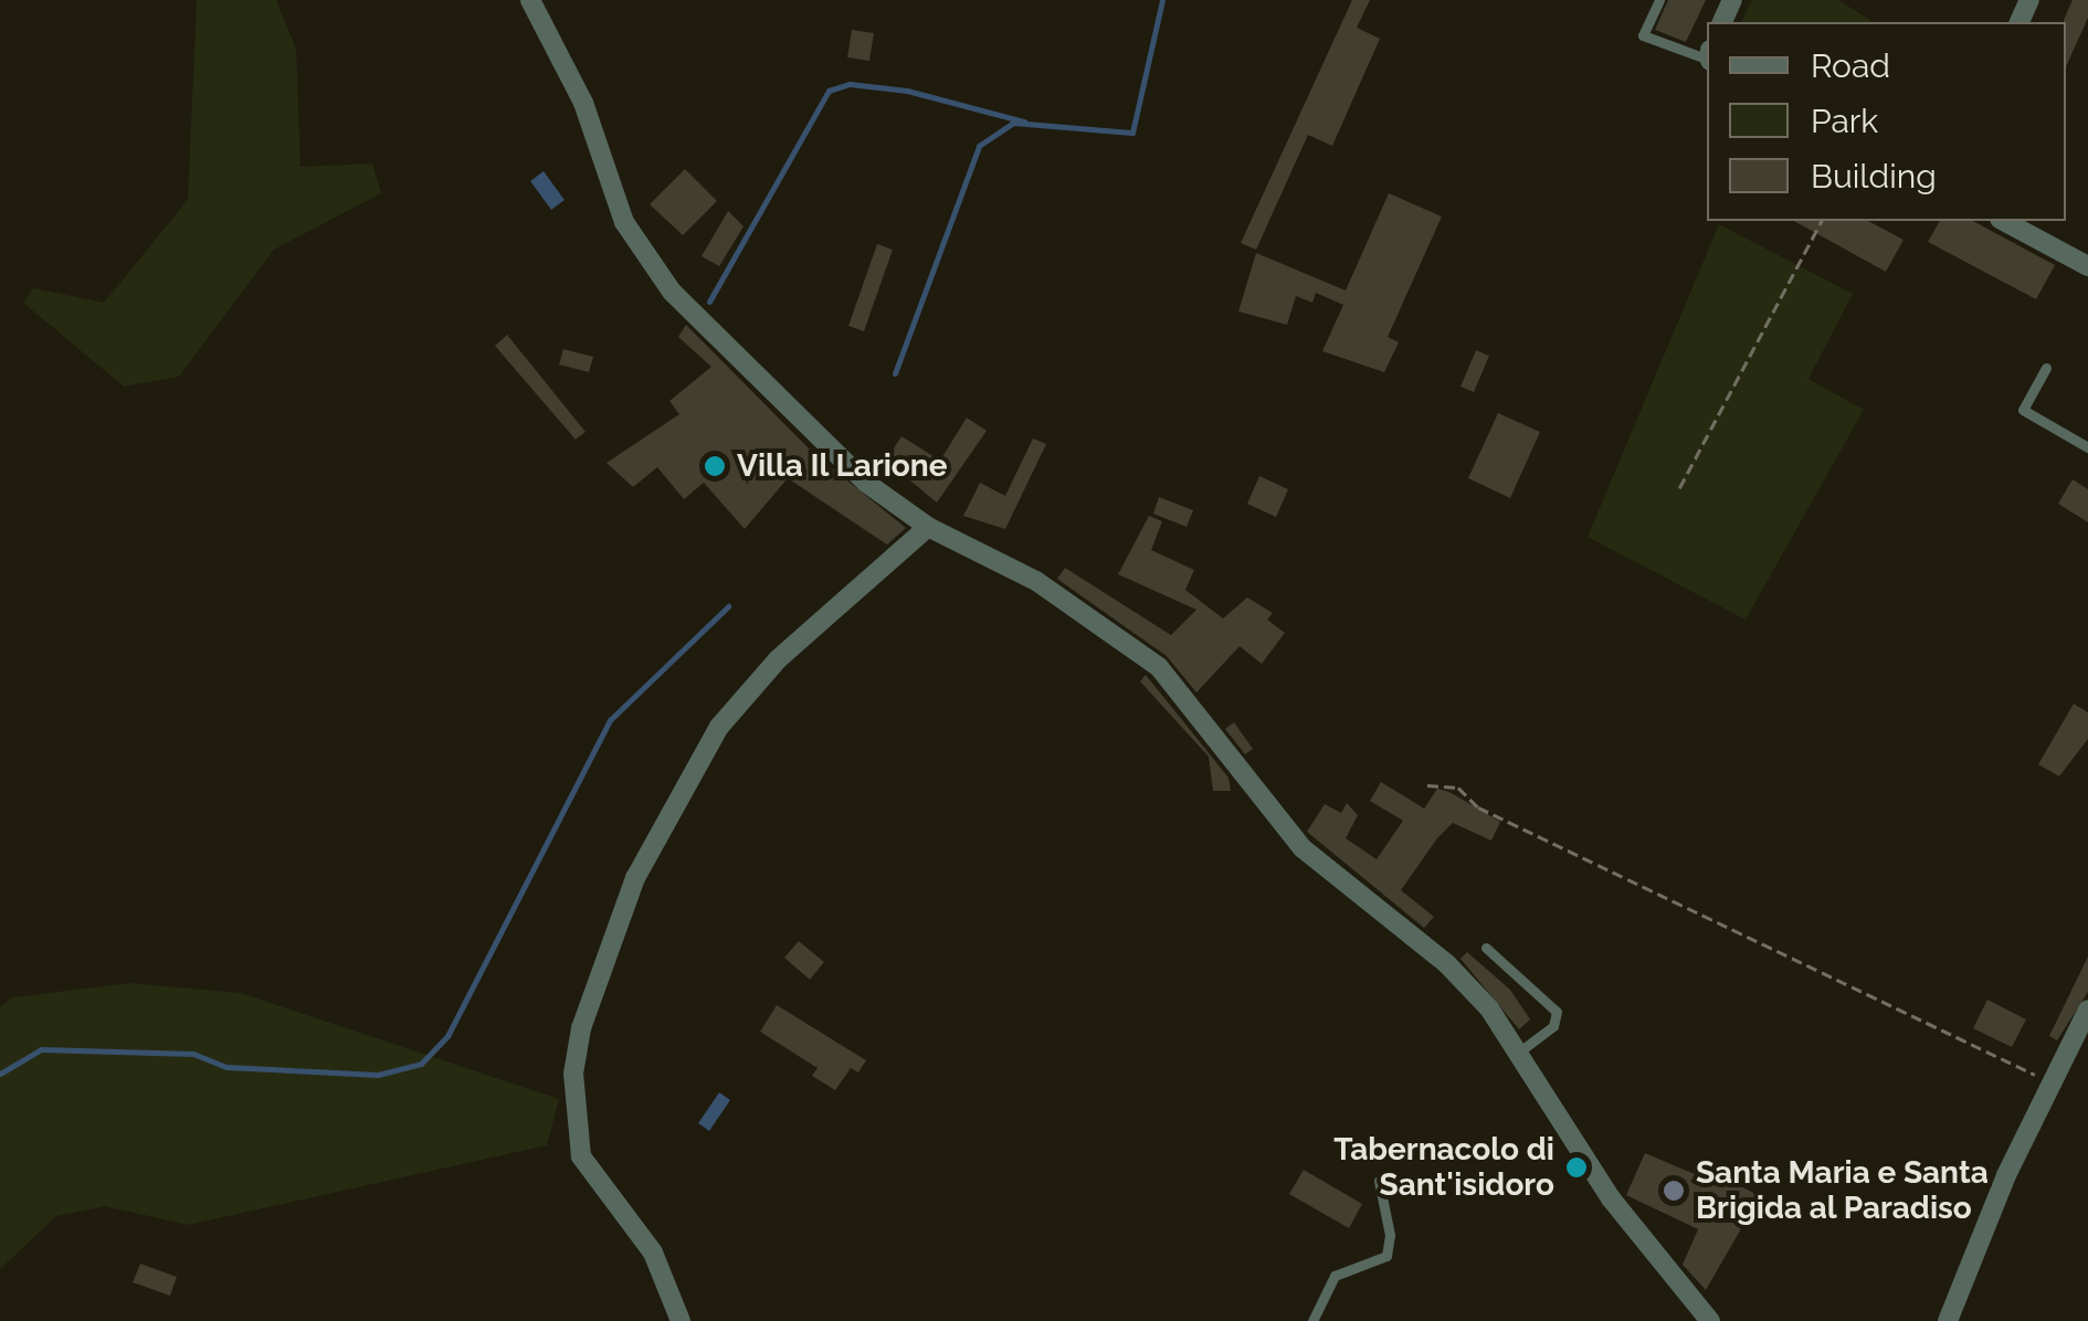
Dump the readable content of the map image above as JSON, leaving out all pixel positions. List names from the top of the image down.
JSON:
{
  "places": ["Villa Il Larione", "Tabernacolo di Sant'isidoro", "Santa Maria e Santa Brigida al Paradiso"],
  "legend": ["Road", "Park", "Building"]
}
